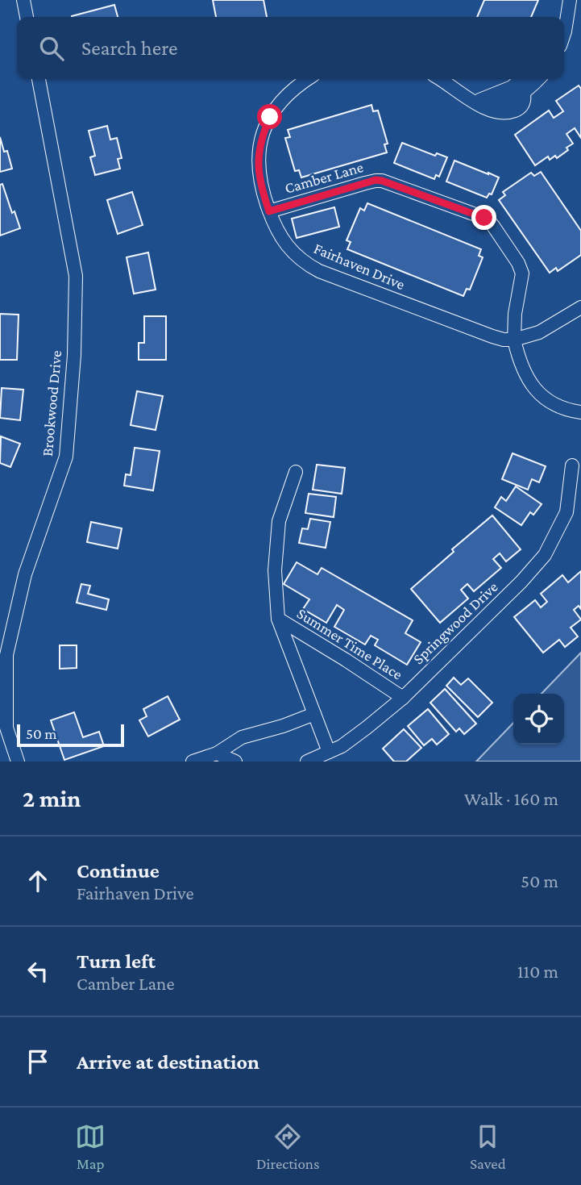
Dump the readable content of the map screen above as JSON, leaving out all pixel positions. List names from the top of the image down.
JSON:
{
  "streets": {
    "street": [
      "Camber Lane",
      "Fairhaven Drive",
      "Brookwood Drive",
      "Springwood Drive",
      "Summer Time Place"
    ]
  },
  "crossings": [
    ["Camber Lane", "Fairhaven Drive"],
    ["Springwood Drive", "Summer Time Place"]
  ],
  "scale_bar": "50 m",
  "page": {
    "search": "Search here",
    "scale": "50 m",
    "heading": ["2 min", "Walk · 160 m"],
    "list": [
      ["Continue", "Fairhaven Drive", "50 m"],
      ["Turn left", "Camber Lane", "110 m"],
      "Arrive at destination"
    ],
    "nav": ["Map", "Directions", "Saved"]
  }
}
